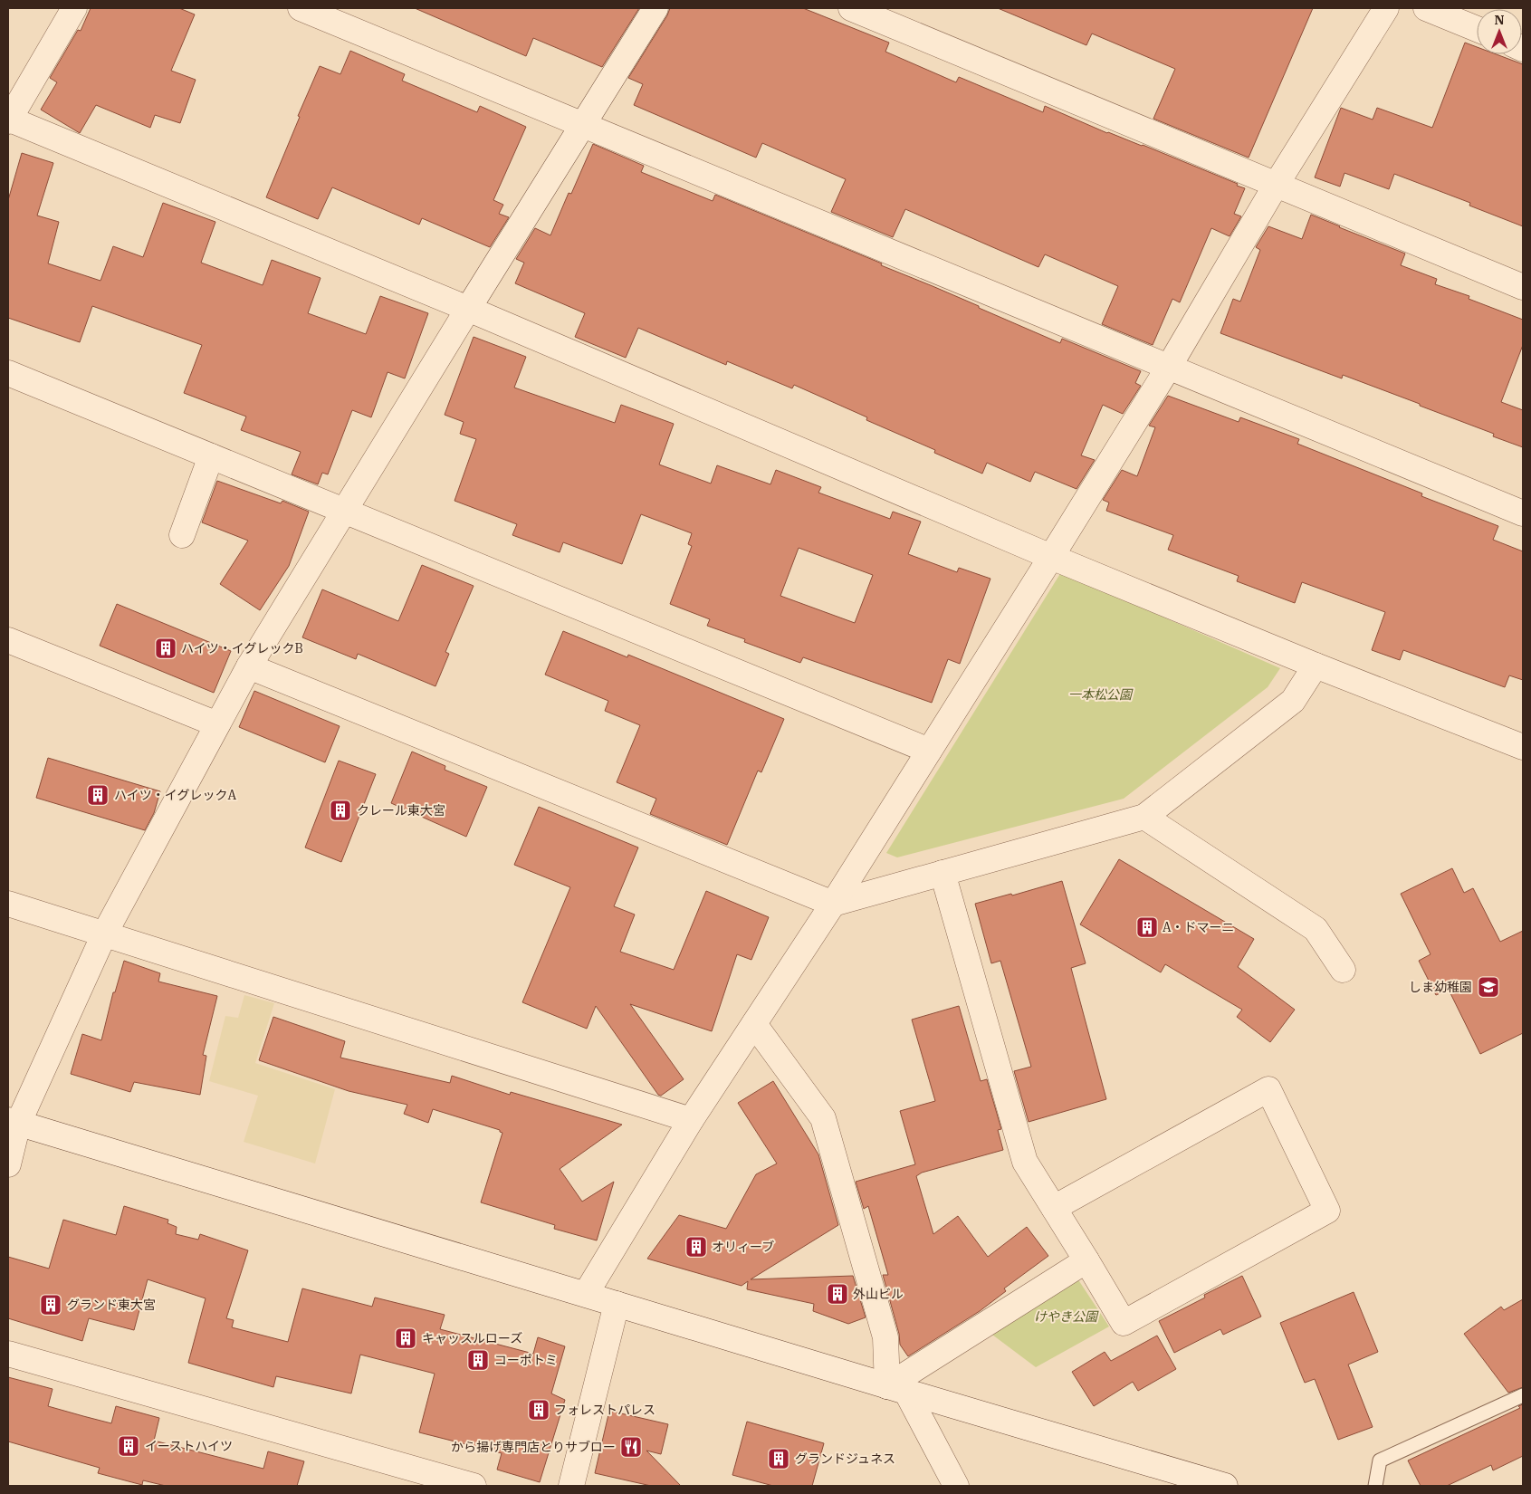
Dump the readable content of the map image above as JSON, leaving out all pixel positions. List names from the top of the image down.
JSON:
{
  "parks": ["一本松公園", "けやき公園"],
  "places": {
    "building": [
      "ハイツ・イグレックB",
      "ハイツ・イグレックA",
      "クレール東大宮",
      "A・ドマーニ",
      "オリィーブ",
      "外山ビル",
      "グランド東大宮",
      "キャッスルローズ",
      "コーポトミ",
      "フォレストパレス",
      "イーストハイツ",
      "グランドジュネス"
    ],
    "school or university": ["しま幼稚園"],
    "restaurant": ["から揚げ専門店とりサブロー"]
  },
  "north": "top"
}
